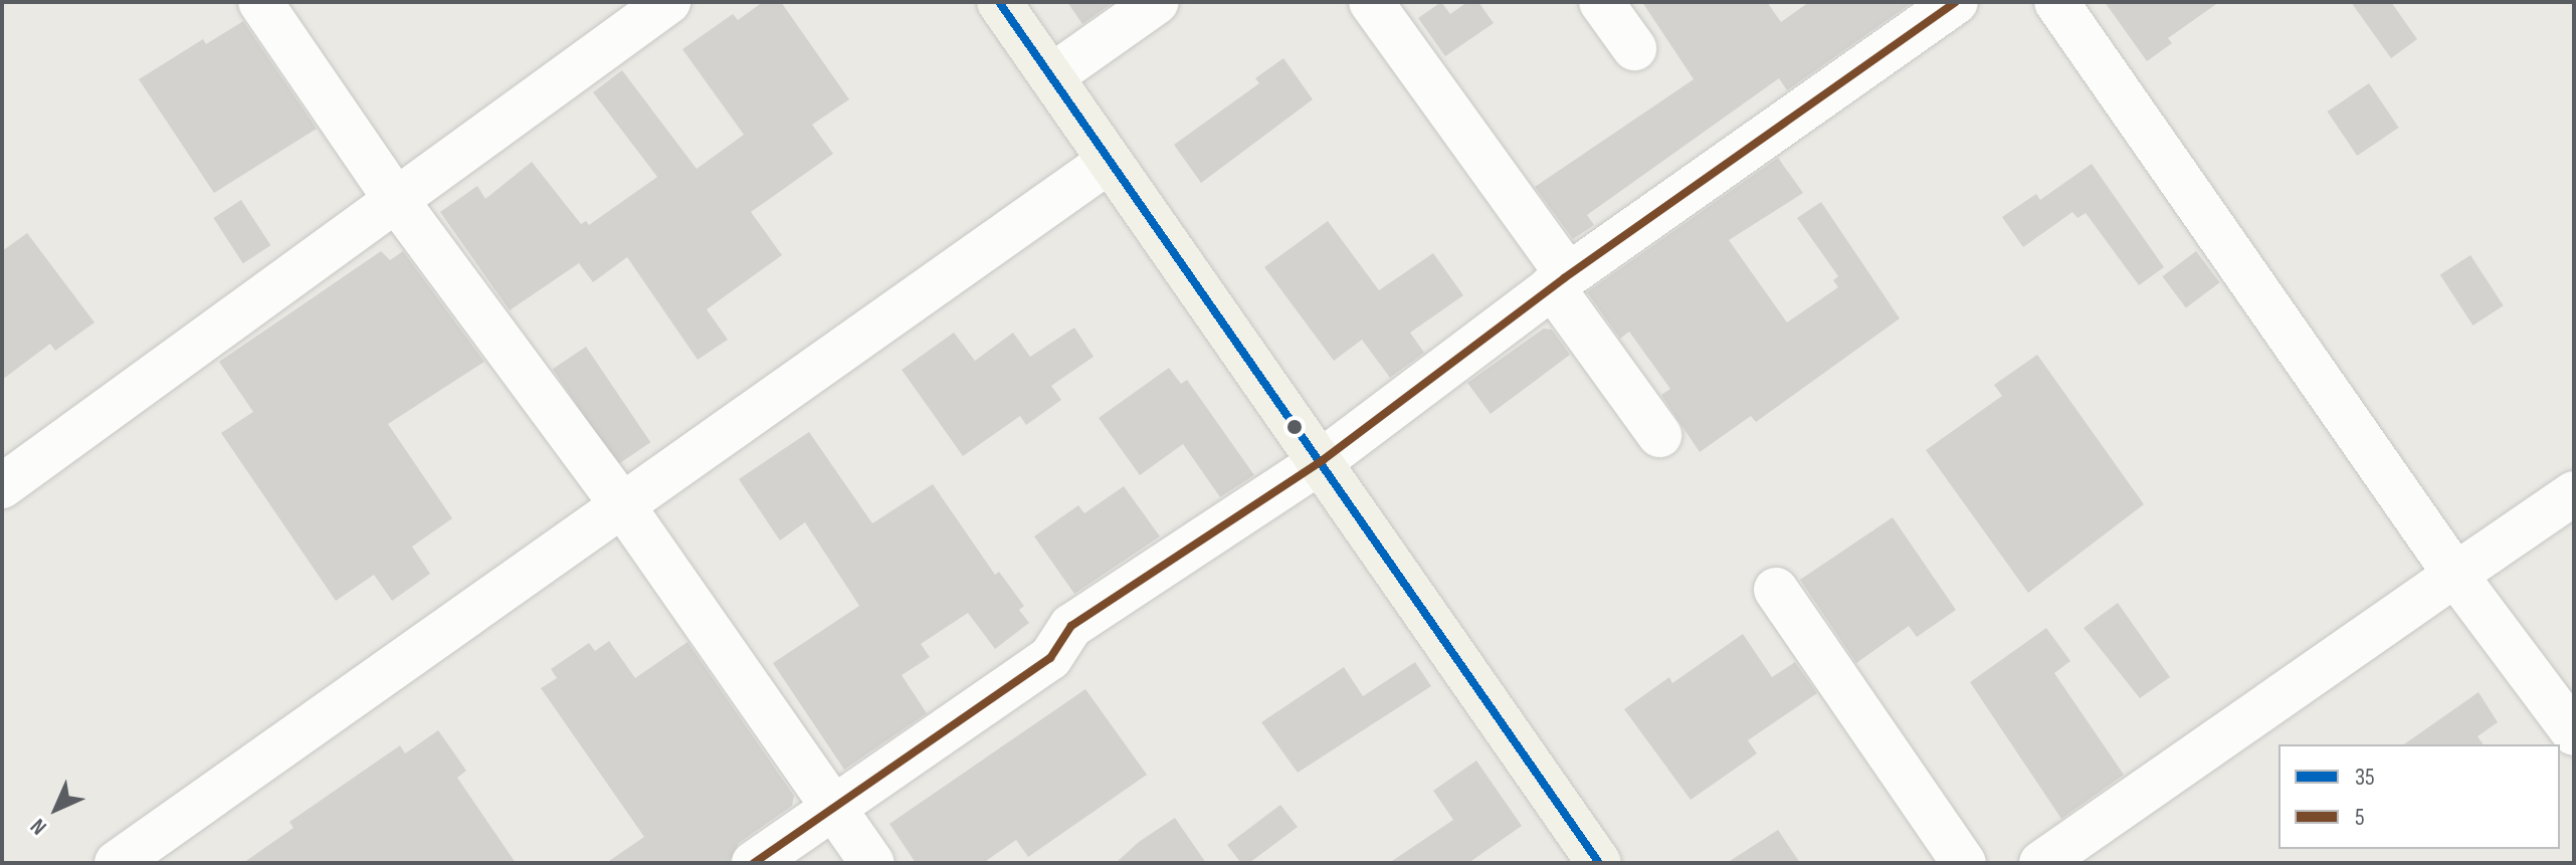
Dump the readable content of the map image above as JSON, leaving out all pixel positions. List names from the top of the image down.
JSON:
{
  "lines": ["transit line 35", "transit line 5"],
  "legend": ["35", "5"],
  "north": "bottom left"
}
